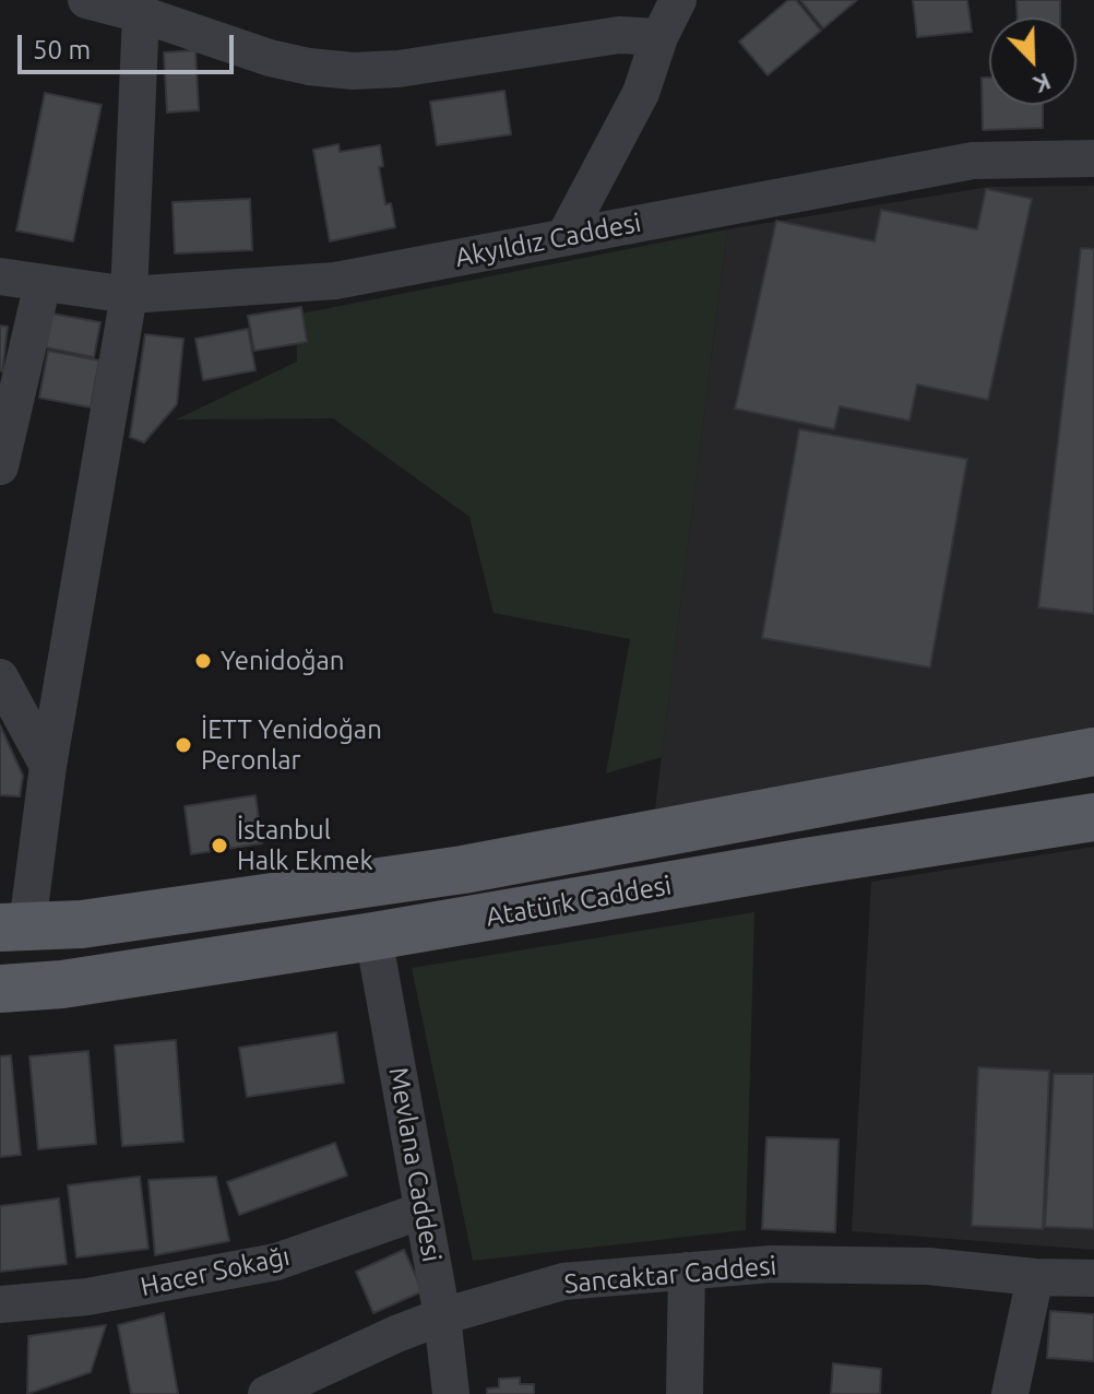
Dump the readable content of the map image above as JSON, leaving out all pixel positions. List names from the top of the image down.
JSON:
{
  "streets": {
    "main road": ["Atatürk Caddesi"],
    "street": [
      "Akyıldız Caddesi",
      "Mevlana Caddesi",
      "Hacer Sokağı",
      "Sancaktar Caddesi"
    ]
  },
  "crossings": [
    ["Atatürk Caddesi", "Mevlana Caddesi"],
    ["Mevlana Caddesi", "Hacer Sokağı"],
    ["Mevlana Caddesi", "Sancaktar Caddesi"]
  ],
  "places": ["Yenidoğan", "İETT Yenidoğan Peronlar", "İstanbul Halk Ekmek"],
  "scale_bar": "50 m",
  "north": "bottom right"
}
